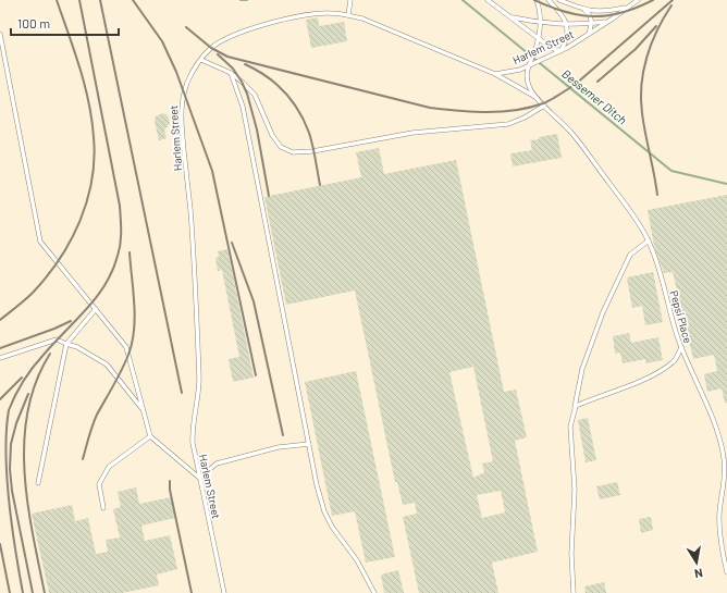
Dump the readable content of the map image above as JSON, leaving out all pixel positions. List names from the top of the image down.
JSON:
{
  "streets": {
    "lane": ["Harlem Street", "Pepsi Place"]
  },
  "water": ["Bessemer Ditch"],
  "scale_bar": "100 m",
  "north": "bottom"
}
